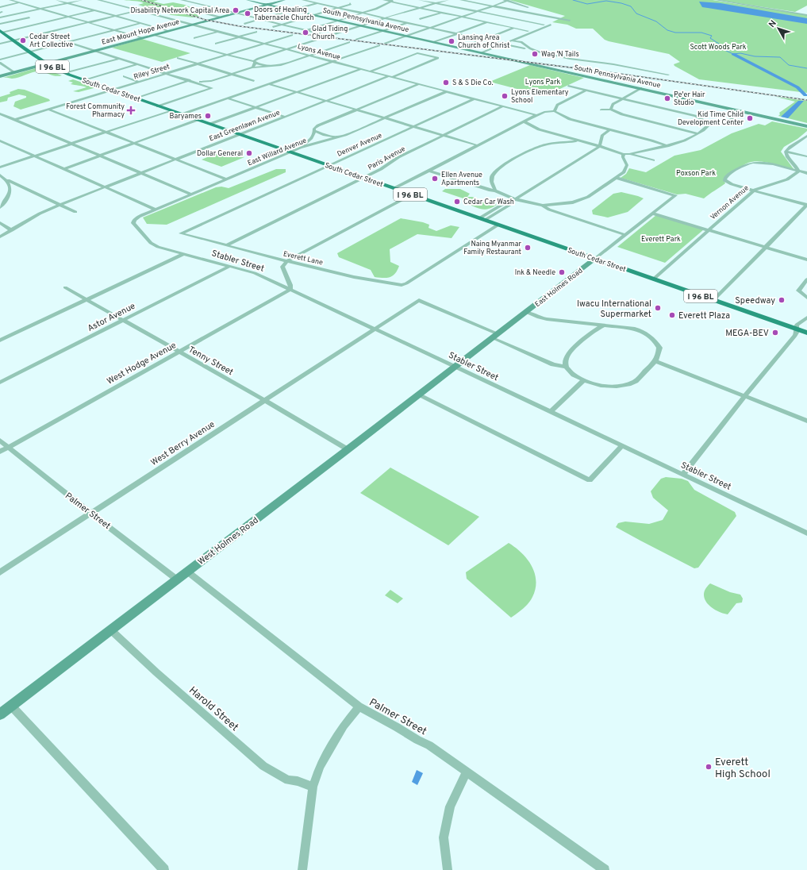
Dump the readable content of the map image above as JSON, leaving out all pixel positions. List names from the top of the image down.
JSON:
{
  "streets": {
    "main road": ["I 96 BL", "South Cedar Street"],
    "street": [
      "South Pennsylvania Avenue",
      "East Mount Hope Avenue",
      "Lyons Avenue",
      "Riley Street",
      "East Greenlawn Avenue",
      "Denver Avenue",
      "East Willard Avenue",
      "Paris Avenue",
      "Vernon Avenue",
      "Everett Lane",
      "Stabler Street",
      "East Holmes Road",
      "Astor Avenue",
      "Tenny Street",
      "West Hodge Avenue",
      "West Berry Avenue",
      "Palmer Street",
      "West Holmes Road",
      "Harold Street"
    ]
  },
  "crossings": [
    ["South Pennsylvania Avenue", "East Mount Hope Avenue"],
    ["East Mount Hope Avenue", "Lyons Avenue"],
    ["East Mount Hope Avenue", "South Cedar Street"],
    ["Lyons Avenue", "Riley Street"],
    ["Lyons Avenue", "East Greenlawn Avenue"],
    ["Lyons Avenue", "Denver Avenue"],
    ["Lyons Avenue", "East Willard Avenue"],
    ["Lyons Avenue", "Paris Avenue"],
    ["Riley Street", "South Cedar Street"],
    ["South Cedar Street", "East Greenlawn Avenue"],
    ["South Cedar Street", "Denver Avenue"],
    ["South Cedar Street", "East Willard Avenue"],
    ["South Cedar Street", "Paris Avenue"],
    ["South Cedar Street", "Vernon Avenue"],
    ["South Cedar Street", "Everett Lane"],
    ["South Cedar Street", "East Holmes Road"],
    ["Denver Avenue", "Everett Lane"],
    ["East Willard Avenue", "Stabler Street"],
    ["Paris Avenue", "Everett Lane"],
    ["Stabler Street", "East Holmes Road"],
    ["Stabler Street", "Astor Avenue"],
    ["Stabler Street", "West Hodge Avenue"],
    ["Stabler Street", "West Berry Avenue"],
    ["Stabler Street", "West Holmes Road"],
    ["East Holmes Road", "West Berry Avenue"],
    ["East Holmes Road", "West Holmes Road"],
    ["Astor Avenue", "Tenny Street"],
    ["Tenny Street", "West Hodge Avenue"],
    ["Tenny Street", "West Berry Avenue"],
    ["Tenny Street", "West Holmes Road"],
    ["West Hodge Avenue", "Palmer Street"],
    ["West Berry Avenue", "Palmer Street"],
    ["Palmer Street", "West Holmes Road"],
    ["West Holmes Road", "Harold Street"]
  ],
  "parks": [
    "Scott Woods Park",
    "Lyons Park",
    "Poxson Park",
    "Everett Park"
  ],
  "places": {
    "other": [
      "Disability Network Capital Area",
      "Doors of Healing Tabernacle Church",
      "Glad Tiding Church",
      "Cedar Street Art Collective",
      "Lansing Area Church of Christ",
      "Wag 'N Tails",
      "S & S Die Co.",
      "Lyons Elementary School",
      "Pe'er Hair Studio",
      "Baryames",
      "Kid Time Child Development Center",
      "Dollar General",
      "Ellen Avenue Apartments",
      "Cedar Car Wash",
      "Naing Myanmar Family Restaurant",
      "Ink & Needle",
      "Speedway",
      "Iwacu International Supermarket",
      "Everett Plaza",
      "MEGA-BEV",
      "Everett High School"
    ],
    "health": ["Forest Community Pharmacy"]
  },
  "north": "top left"
}
